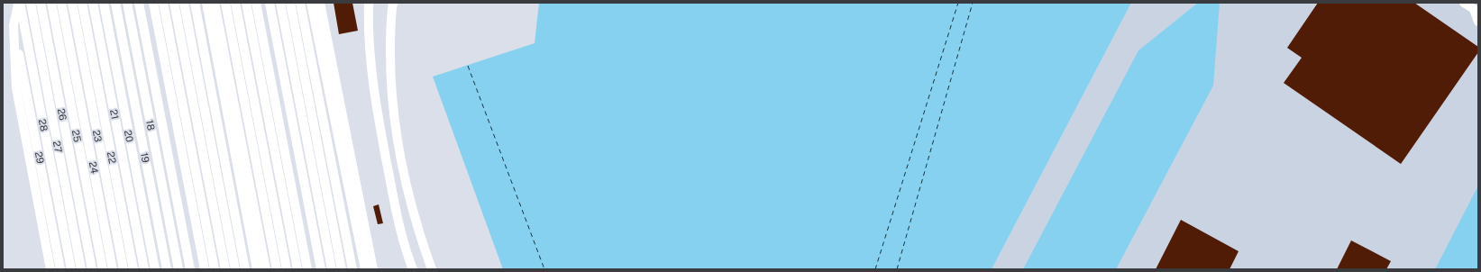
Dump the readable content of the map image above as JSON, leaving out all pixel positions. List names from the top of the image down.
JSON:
{
  "streets": {
    "lane": [
      "26",
      "21",
      "28",
      "18",
      "25",
      "23",
      "20",
      "27",
      "29",
      "22",
      "19",
      "24"
    ]
  }
}
